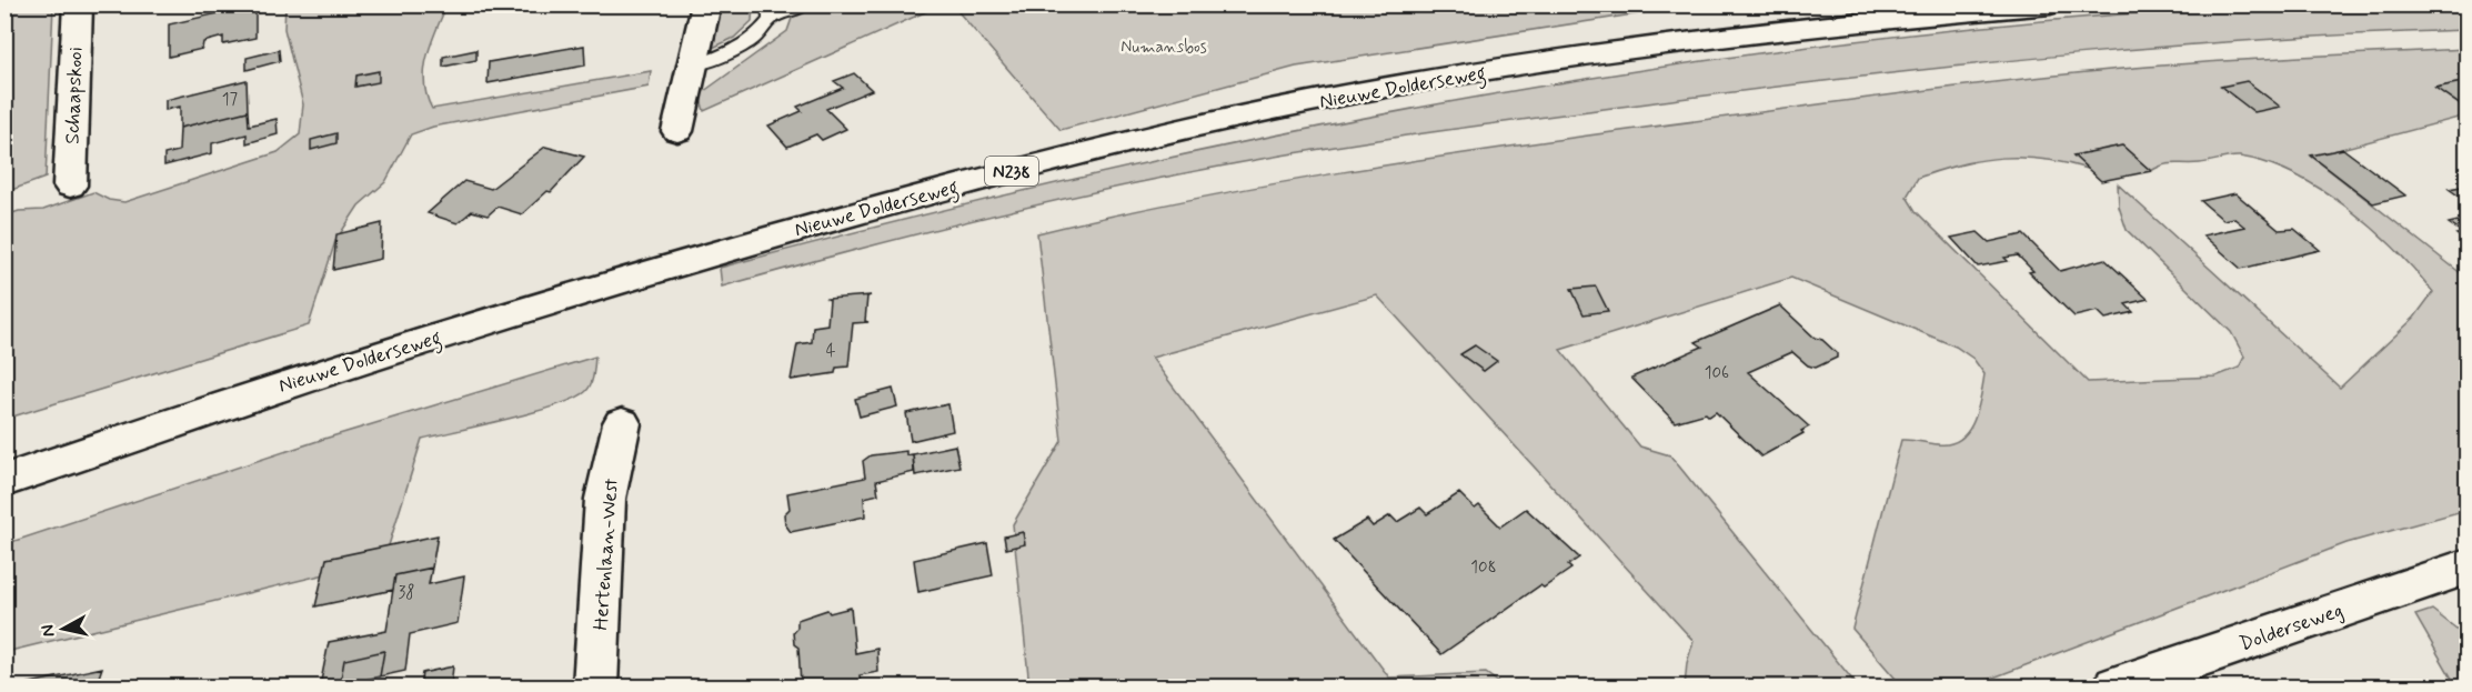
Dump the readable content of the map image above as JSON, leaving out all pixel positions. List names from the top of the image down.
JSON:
{
  "streets": {
    "main road": [
      "Nieuwe Dolderseweg",
      "Schaapskooi",
      "N238",
      "Hertenlaan-West",
      "Dolderseweg"
    ]
  },
  "parks": ["Numansbos"],
  "house_numbers": [
    "17",
    "4",
    "106",
    "108",
    "38"
  ],
  "north": "left"
}
